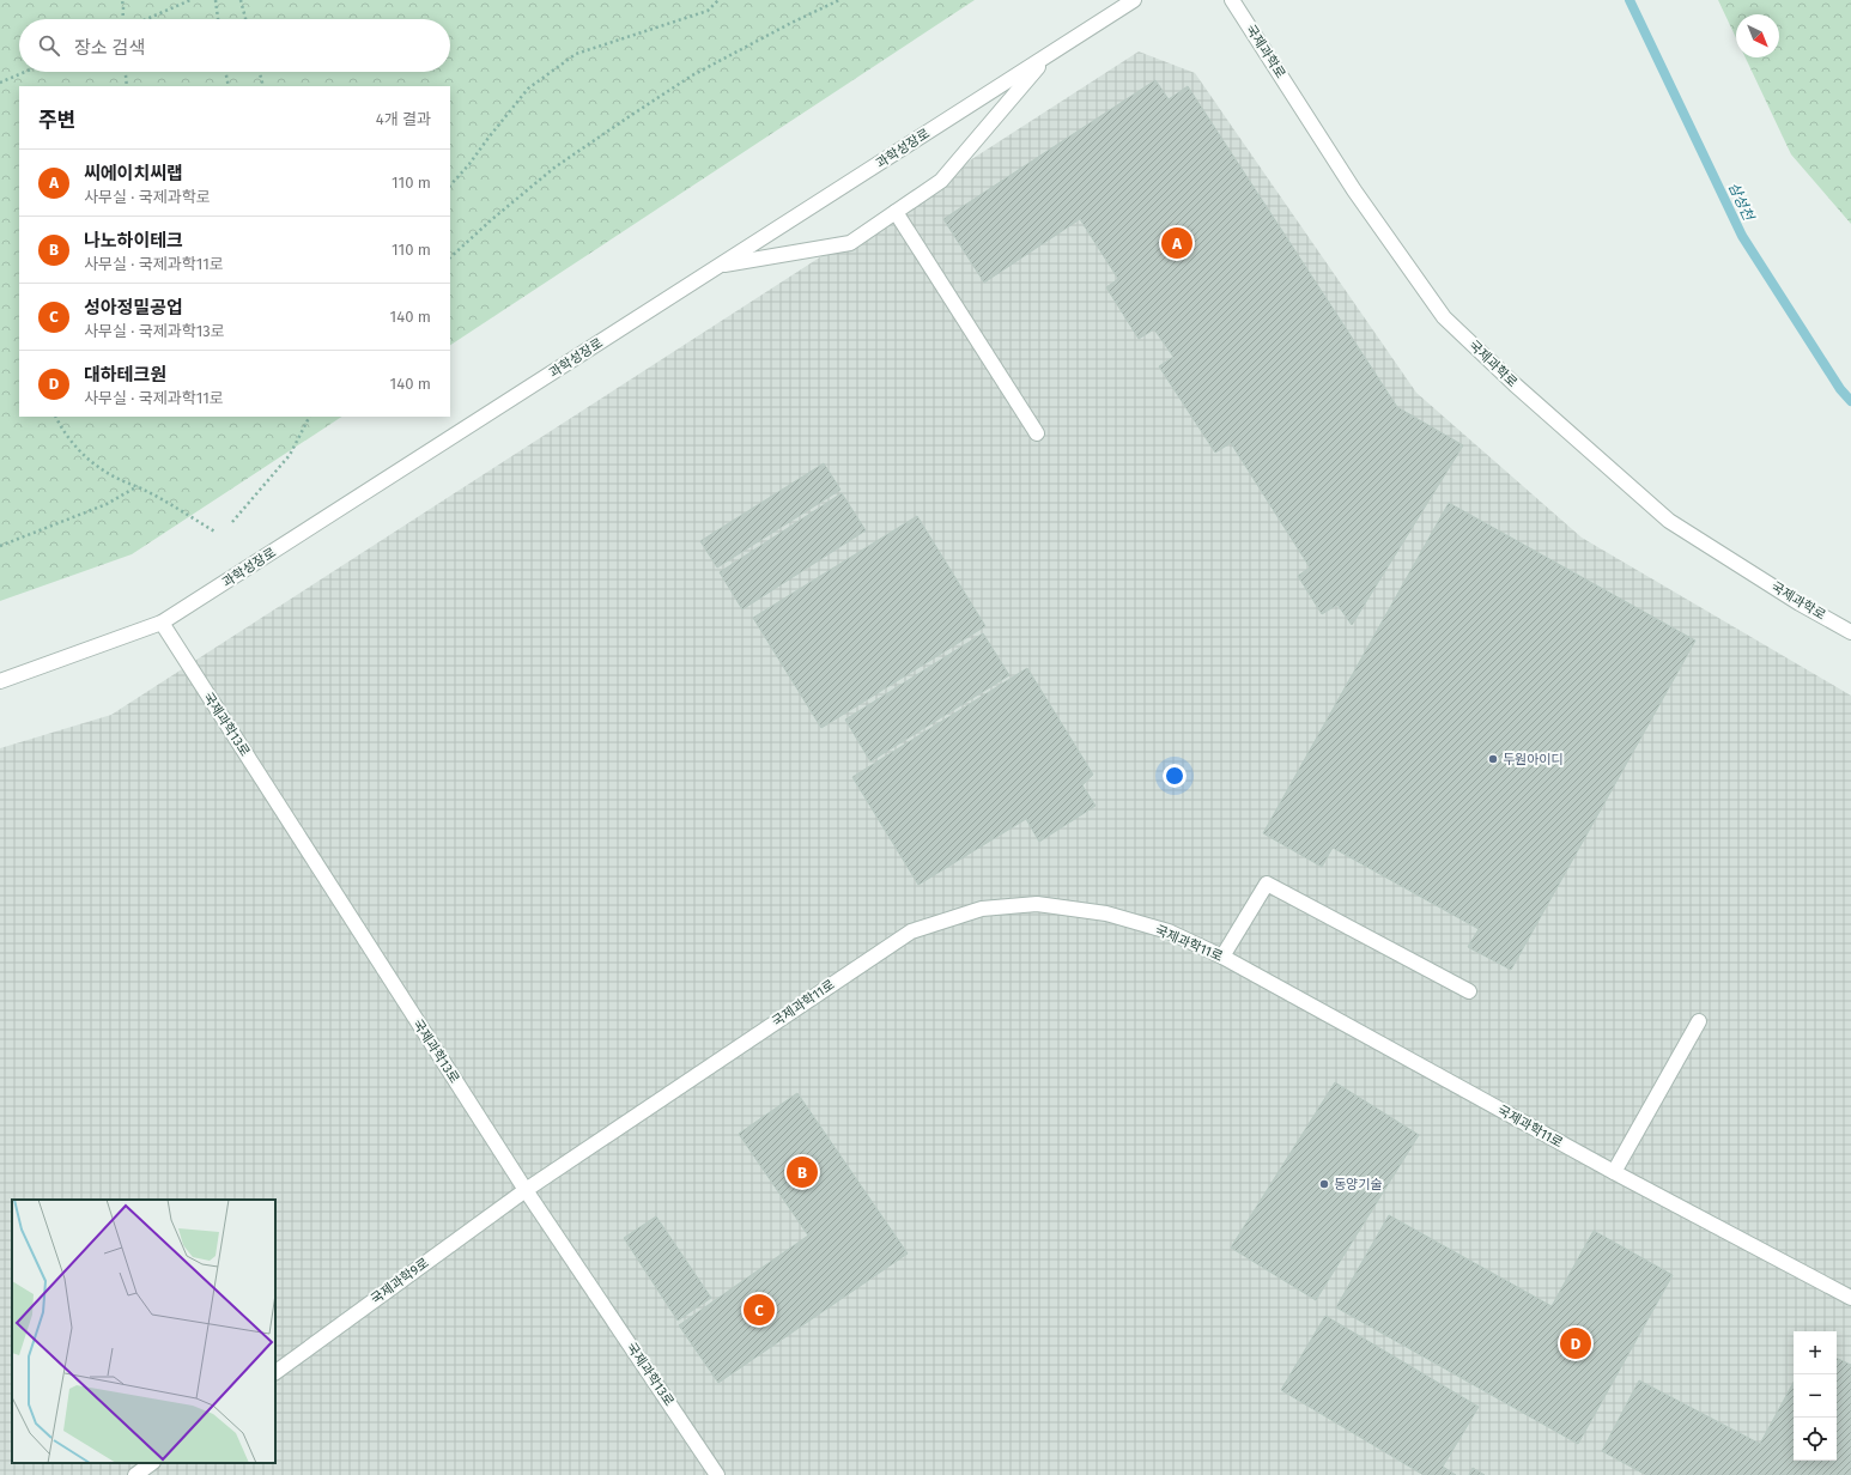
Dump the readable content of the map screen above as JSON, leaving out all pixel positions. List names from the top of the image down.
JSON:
{
  "streets": {
    "street": [
      "국제과학로",
      "과학성장로",
      "국제과학13로",
      "국제과학11로",
      "국제과학9로"
    ]
  },
  "crossings": [
    ["과학성장로", "국제과학13로"],
    ["국제과학13로", "국제과학11로"],
    ["국제과학13로", "국제과학9로"],
    ["국제과학11로", "국제과학9로"]
  ],
  "water": ["삼성천"],
  "places": ["두원아이디", "동양기술"],
  "north": "bottom right",
  "page": {
    "search": "장소 검색",
    "heading": ["주변", "4개 결과"],
    "list": [
      {
        "mark": "A",
        "name": "씨에이치씨랩",
        "note": "사무실 · 국제과학로",
        "value": "110 m"
      },
      {
        "mark": "B",
        "name": "나노하이테크",
        "note": "사무실 · 국제과학11로",
        "value": "110 m"
      },
      {
        "mark": "C",
        "name": "성아정밀공업",
        "note": "사무실 · 국제과학13로",
        "value": "140 m"
      },
      {
        "mark": "D",
        "name": "대하테크원",
        "note": "사무실 · 국제과학11로",
        "value": "140 m"
      }
    ],
    "pins": [
      "A",
      "B",
      "C",
      "D"
    ],
    "map_buttons": ["+", "−"]
  }
}
